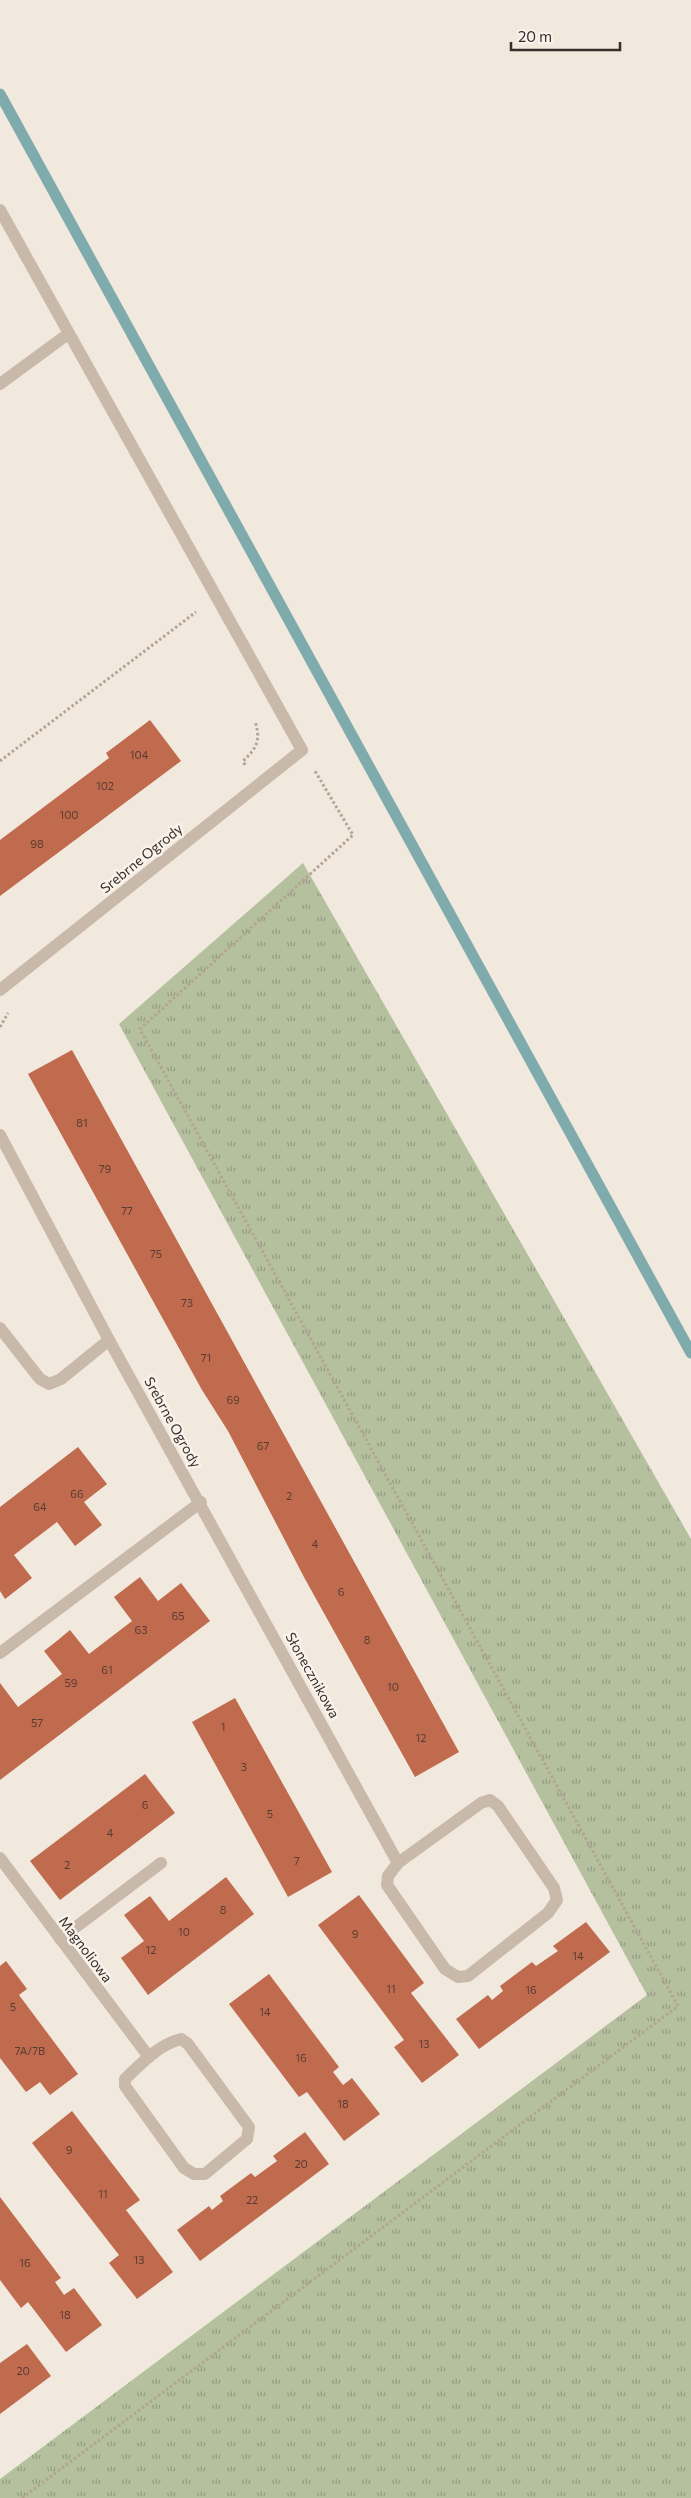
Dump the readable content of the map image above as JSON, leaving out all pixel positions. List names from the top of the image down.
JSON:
{
  "streets": {
    "street": ["Srebrne Ogrody", "Słonecznikowa", "Magnoliowa"]
  },
  "crossings": [
    ["Srebrne Ogrody", "Słonecznikowa"]
  ],
  "house_numbers": [
    "104",
    "102",
    "100",
    "98",
    "81",
    "79",
    "77",
    "75",
    "73",
    "71",
    "69",
    "67",
    "66",
    "2",
    "64",
    "4",
    "6",
    "65",
    "63",
    "8",
    "61",
    "59",
    "10",
    "57",
    "1",
    "12",
    "3",
    "6",
    "5",
    "4",
    "7",
    "2",
    "8",
    "10",
    "9",
    "12",
    "14",
    "11",
    "16",
    "5",
    "14",
    "13",
    "7A/7B",
    "16",
    "18",
    "9",
    "20",
    "11",
    "22",
    "13",
    "16",
    "18",
    "20"
  ],
  "scale_bar": "20 m"
}
